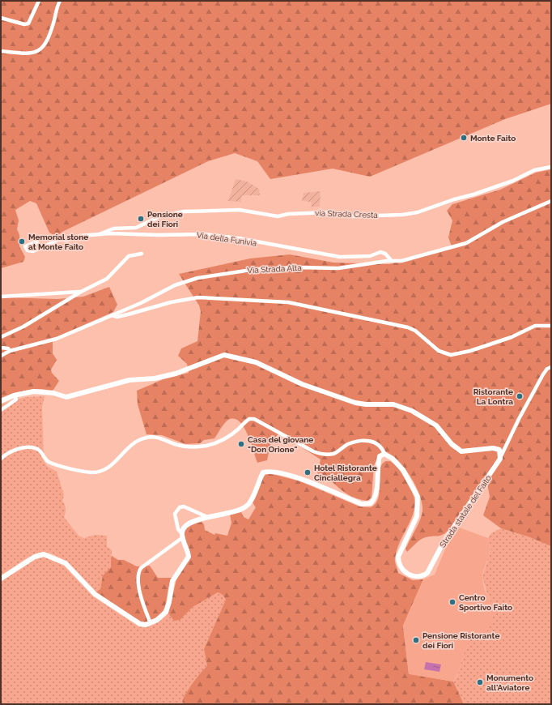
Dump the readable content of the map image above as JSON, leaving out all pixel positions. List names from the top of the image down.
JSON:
{
  "streets": {
    "street": [
      "via Strada Cresta",
      "Via della Funivia",
      "Via Strada Alta",
      "Strada statale del Faito"
    ]
  },
  "crossings": [
    ["via Strada Cresta", "Via della Funivia"],
    ["Via della Funivia", "Via Strada Alta"]
  ],
  "places": [
    "Monte Faito",
    "Pensione dei Fiori",
    "Memorial stone at Monte Faito",
    "Ristorante La Lontra",
    "Casa del giovane \"Don Orione\"",
    "Hotel Ristorante Cinciallegra",
    "Centro Sportivo Faito",
    "Pensione Ristorante dei Fiori",
    "Monumento all'Aviatore"
  ]
}
